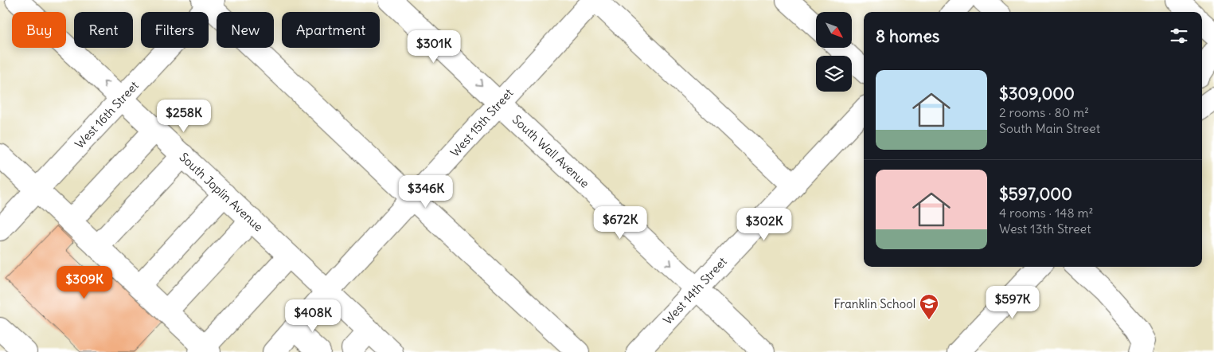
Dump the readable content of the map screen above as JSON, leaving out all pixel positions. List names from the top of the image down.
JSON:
{
  "streets": {
    "street": [
      "West 16th Street",
      "West 15th Street",
      "South Wall Avenue",
      "South Joplin Avenue",
      "West 14th Street"
    ]
  },
  "crossings": [
    ["West 16th Street", "South Joplin Avenue"],
    ["West 15th Street", "South Wall Avenue"],
    ["West 15th Street", "South Joplin Avenue"],
    ["South Wall Avenue", "West 14th Street"]
  ],
  "places": {
    "school or university": ["Franklin School"]
  },
  "north": "bottom right",
  "page": {
    "chip": [
      "Buy",
      "Rent",
      "Filters",
      "New",
      "Apartment"
    ],
    "heading": "8 homes",
    "price": [
      "$301K",
      "$258K",
      "$346K",
      "$672K",
      "$302K",
      "$309K",
      "$597K",
      "$408K"
    ],
    "list": [
      {
        "name": "$309,000",
        "note": "2 rooms · 80 m² · South Main Street"
      },
      {
        "name": "$597,000",
        "note": "4 rooms · 148 m² · West 13th Street"
      }
    ]
  }
}
